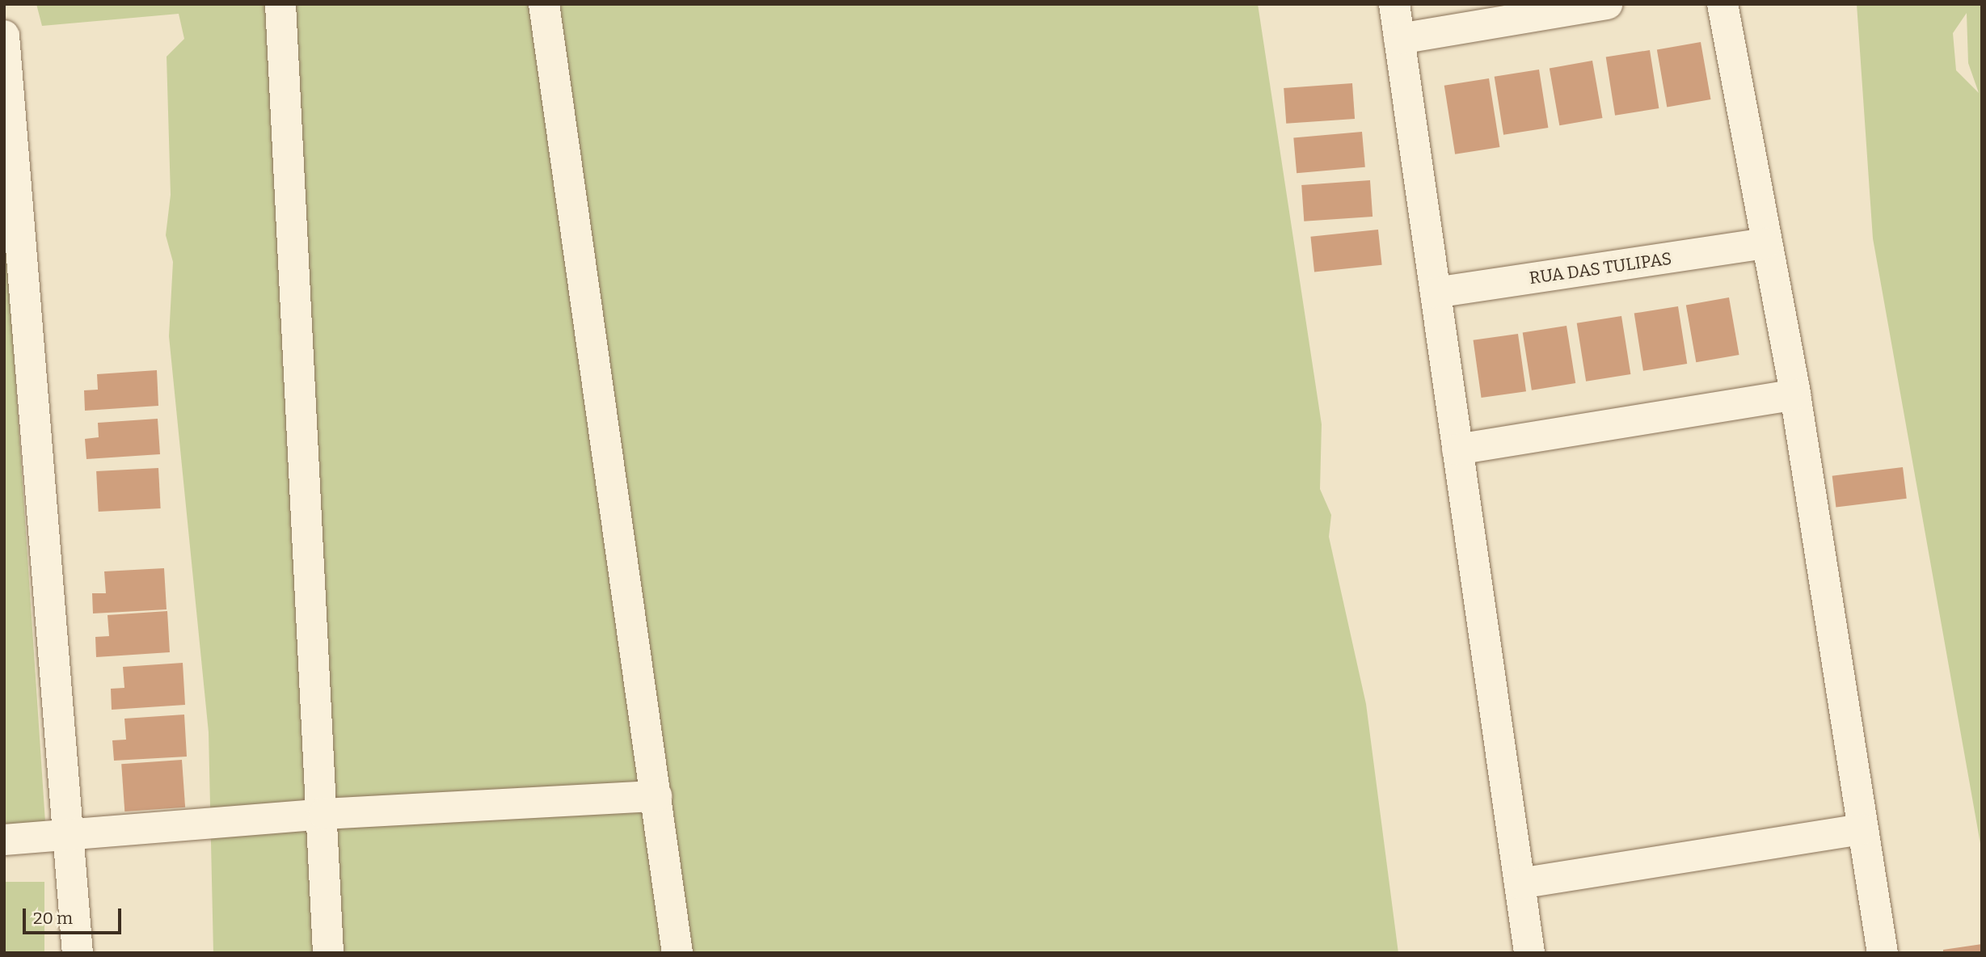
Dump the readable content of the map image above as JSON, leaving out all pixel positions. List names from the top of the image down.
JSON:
{
  "streets": {
    "street": ["RUA DAS TULIPAS"]
  },
  "scale_bar": "20 m"
}
